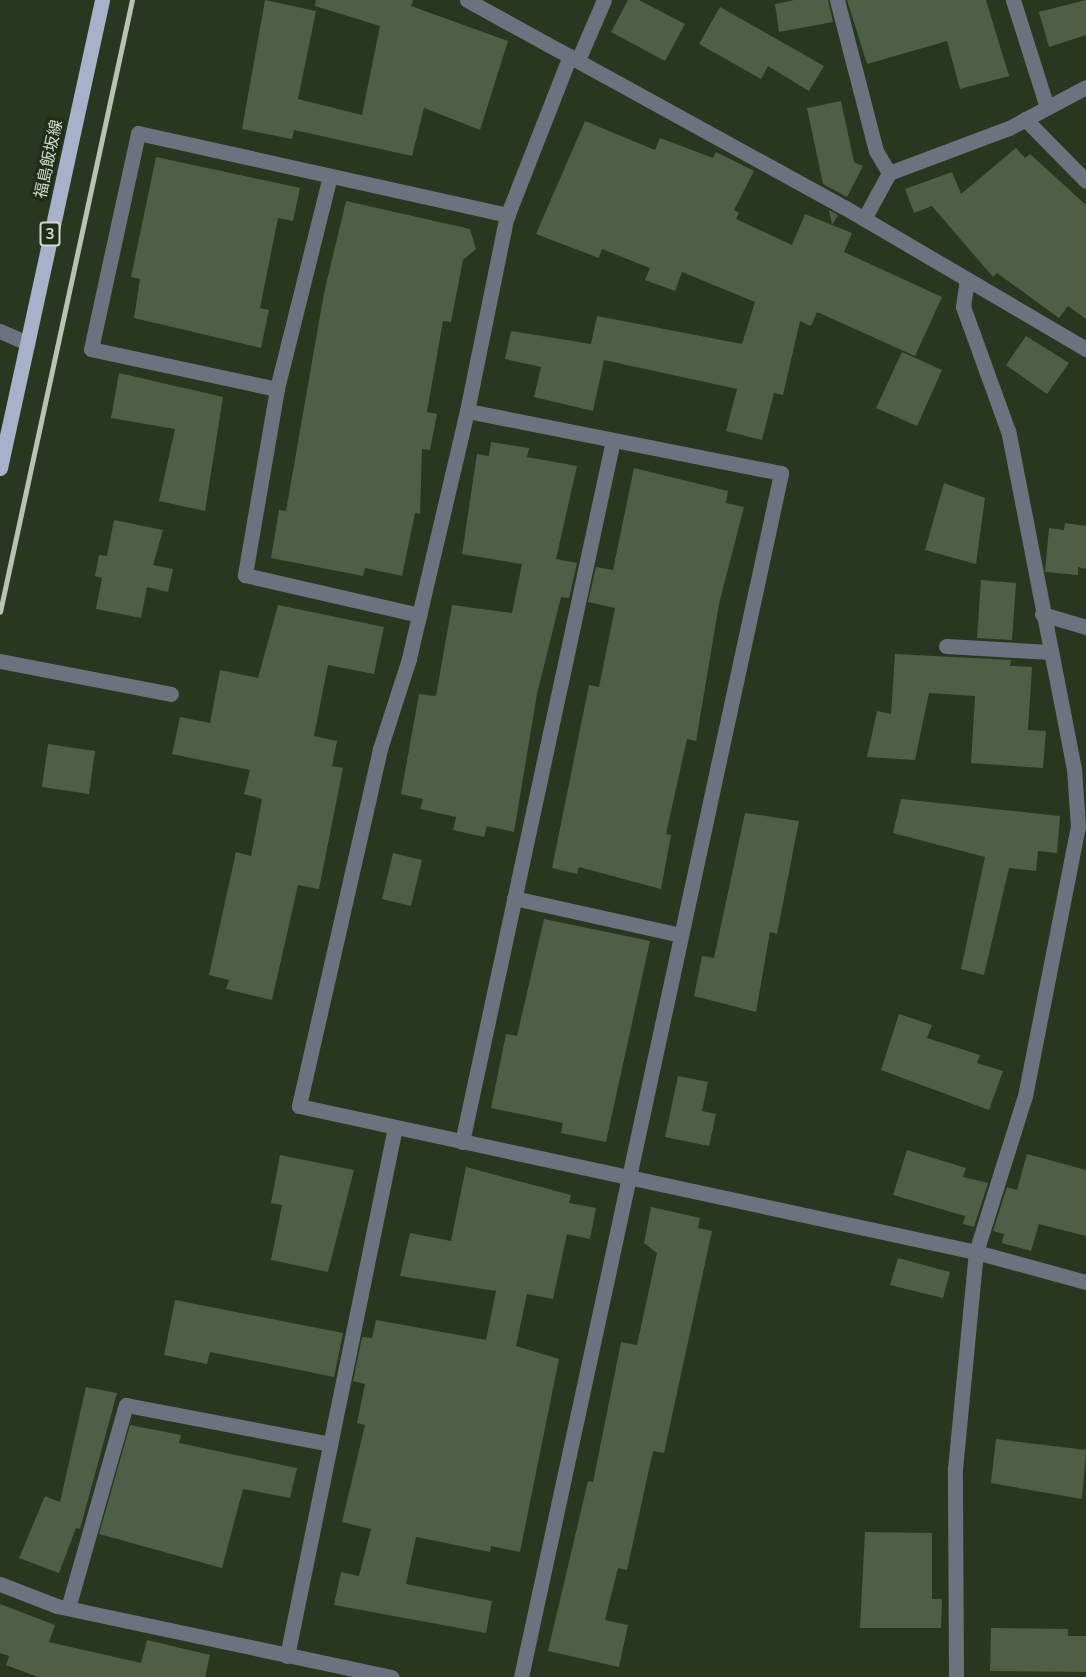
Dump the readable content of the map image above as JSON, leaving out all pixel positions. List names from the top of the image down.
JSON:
{
  "streets": {
    "main road": ["福島飯坂線", "3"]
  }
}
